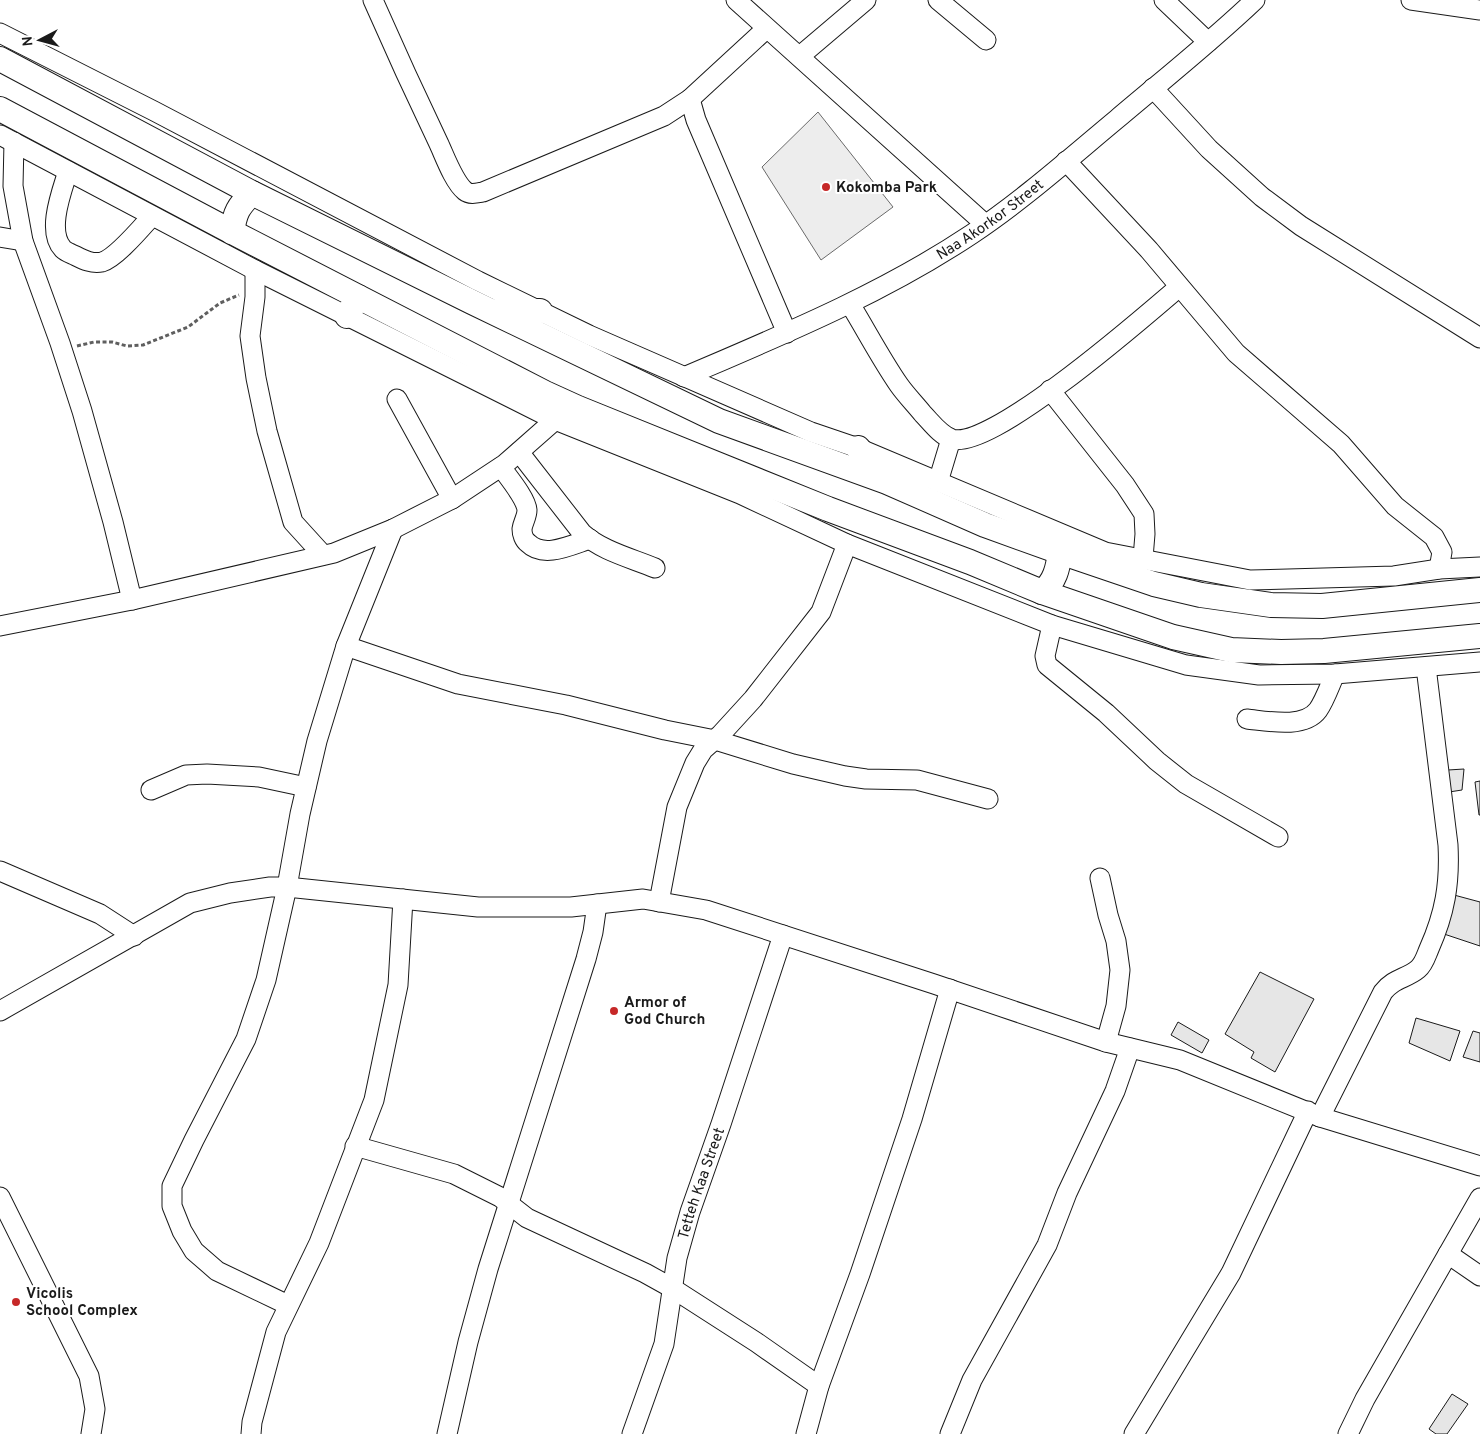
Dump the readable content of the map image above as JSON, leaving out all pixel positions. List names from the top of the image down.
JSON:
{
  "streets": {
    "street": ["Naa Akorkor Street", "Tetteh Kaa Street"]
  },
  "places": ["Kokomba Park", "Armor of God Church", "Vicolis School Complex"],
  "north": "left"
}
